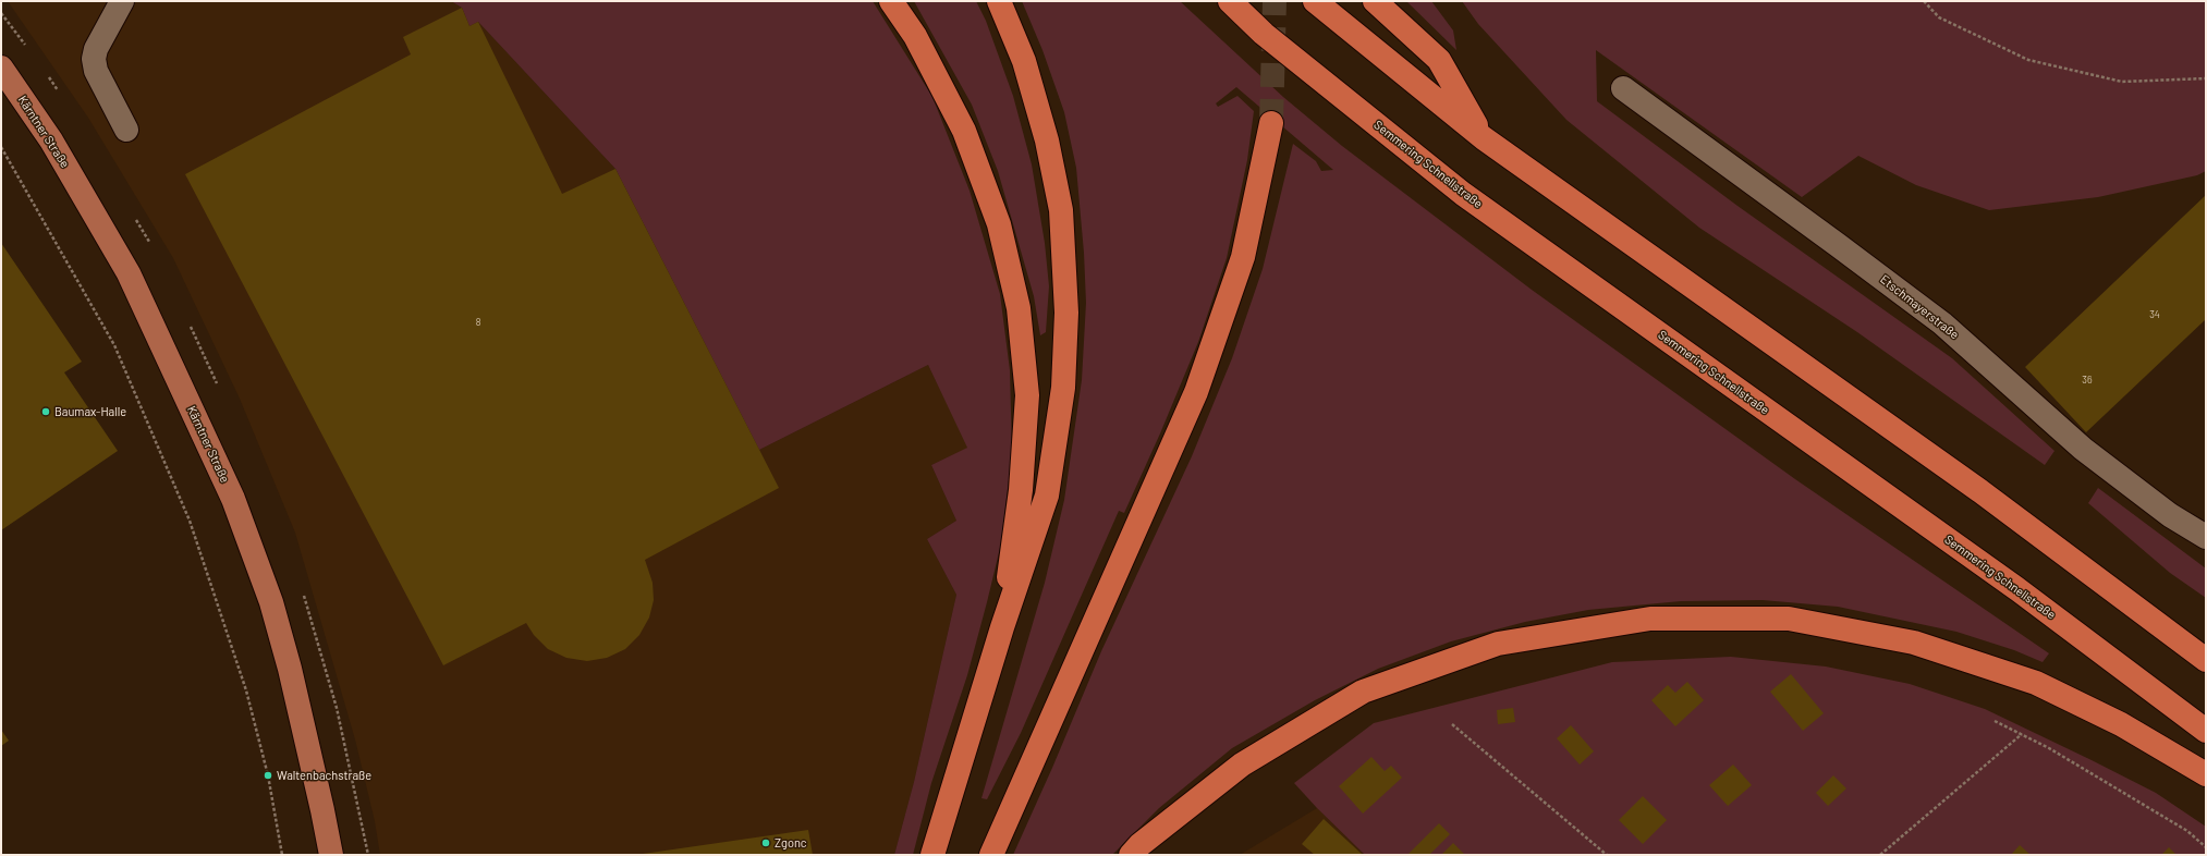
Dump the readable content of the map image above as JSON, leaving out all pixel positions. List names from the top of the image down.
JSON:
{
  "streets": {
    "highway": ["Semmering Schnellstraße"],
    "main road": ["Kärntner Straße"],
    "street": ["Etschmayerstraße"]
  },
  "places": ["Baumax-Halle", "Waltenbachstraße", "Zgonc"],
  "house_numbers": ["34", "8", "36"]
}
